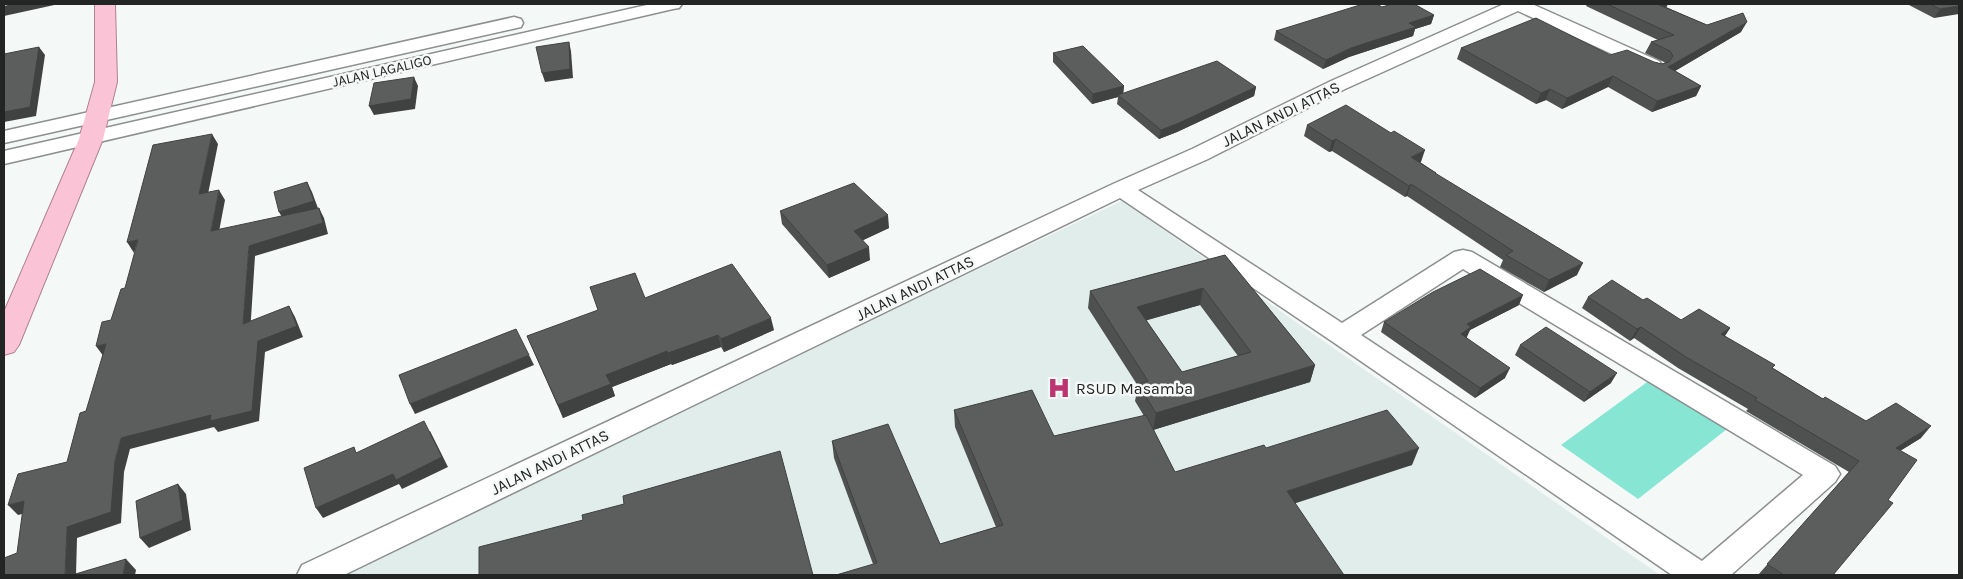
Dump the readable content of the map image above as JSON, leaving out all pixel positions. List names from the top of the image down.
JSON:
{
  "streets": {
    "street": ["JALAN LAGALIGO", "JALAN ANDI ATTAS"]
  },
  "places": {
    "hospital": ["RSUD Masamba"]
  }
}
